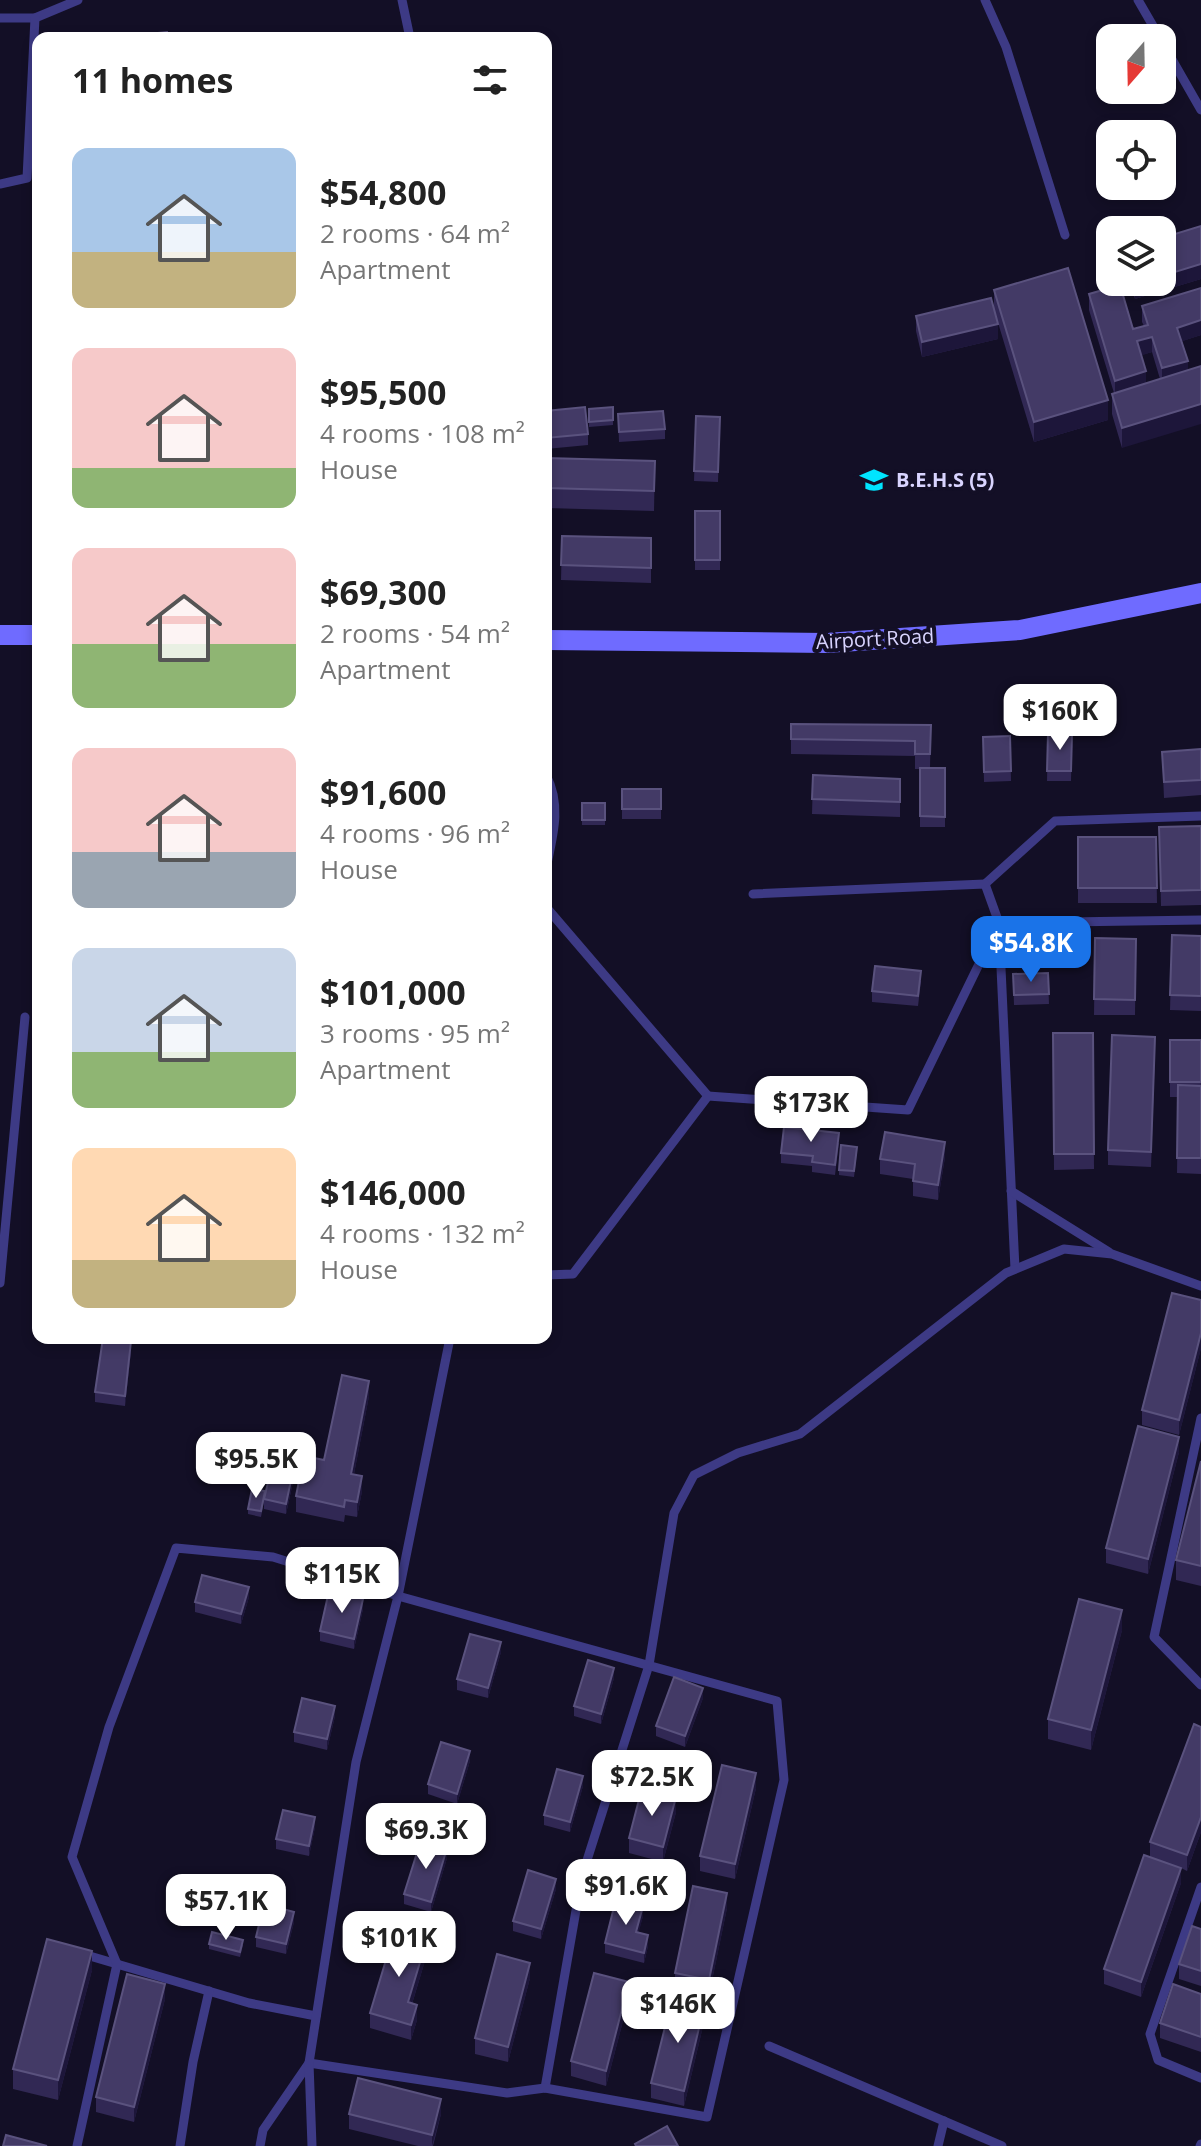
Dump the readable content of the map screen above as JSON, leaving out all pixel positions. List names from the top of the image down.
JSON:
{
  "streets": {
    "main road": ["Airport Road"]
  },
  "places": {
    "school or university": ["B.E.H.S (5)"]
  },
  "north": "bottom",
  "page": {
    "heading": "11 homes",
    "list": [
      {
        "name": "$54,800",
        "note": "2 rooms · 64 m² · Apartment"
      },
      {
        "name": "$95,500",
        "note": "4 rooms · 108 m² · House"
      },
      {
        "name": "$69,300",
        "note": "2 rooms · 54 m² · Apartment"
      },
      {
        "name": "$91,600",
        "note": "4 rooms · 96 m² · House"
      },
      {
        "name": "$101,000",
        "note": "3 rooms · 95 m² · Apartment"
      },
      {
        "name": "$146,000",
        "note": "4 rooms · 132 m² · House"
      }
    ],
    "price": [
      "$160K",
      "$54.8K",
      "$173K",
      "$95.5K",
      "$115K",
      "$72.5K",
      "$69.3K",
      "$91.6K",
      "$57.1K",
      "$101K",
      "$146K"
    ]
  }
}
